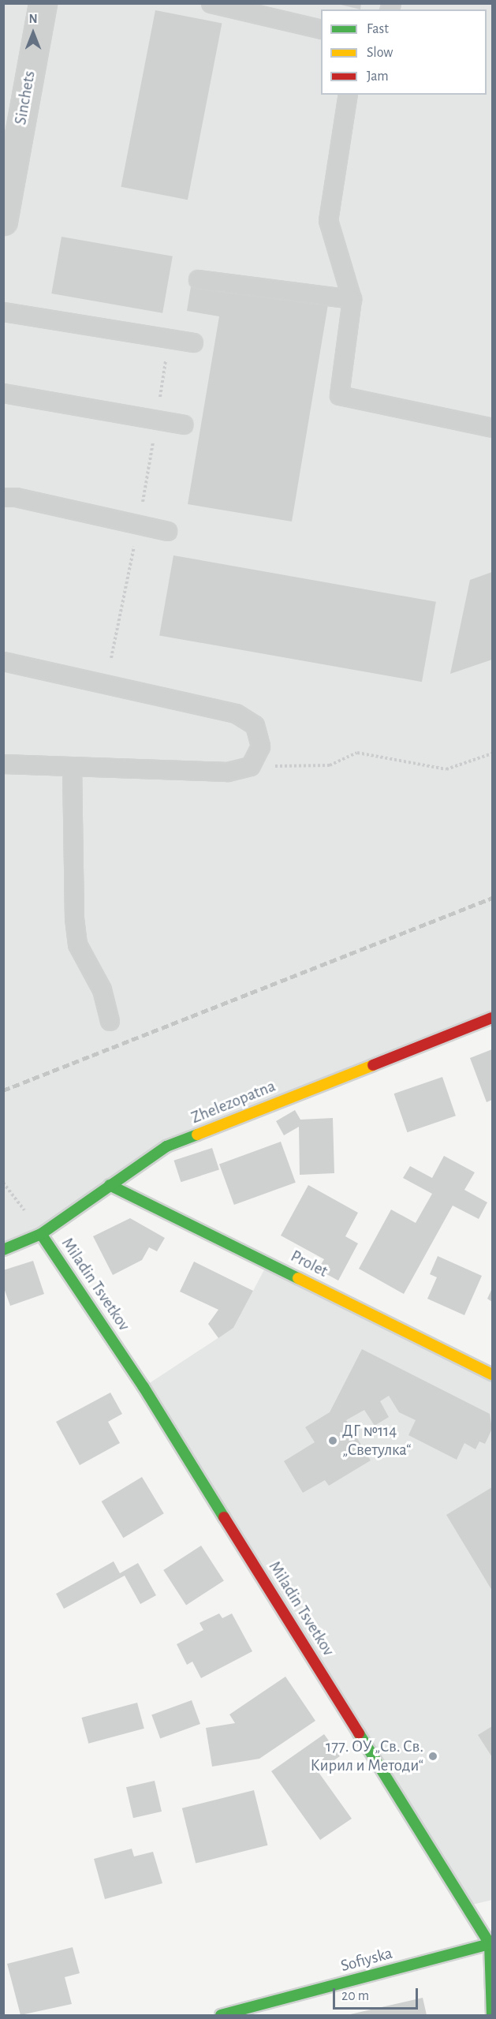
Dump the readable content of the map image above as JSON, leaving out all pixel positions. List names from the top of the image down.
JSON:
{
  "streets": {
    "street": [
      "Sinchets",
      "Zhelezopatna",
      "Prolet",
      "Miladin Tsvetkov",
      "Sofiyska"
    ]
  },
  "crossings": [
    ["Zhelezopatna", "Prolet"],
    ["Zhelezopatna", "Miladin Tsvetkov"],
    ["Miladin Tsvetkov", "Sofiyska"]
  ],
  "places": ["ДГ №114 „Светулка“", "177. ОУ „Св. Св. Кирил и Методи“"],
  "legend": ["Fast", "Slow", "Jam"],
  "scale_bar": "20 m",
  "north": "top"
}
